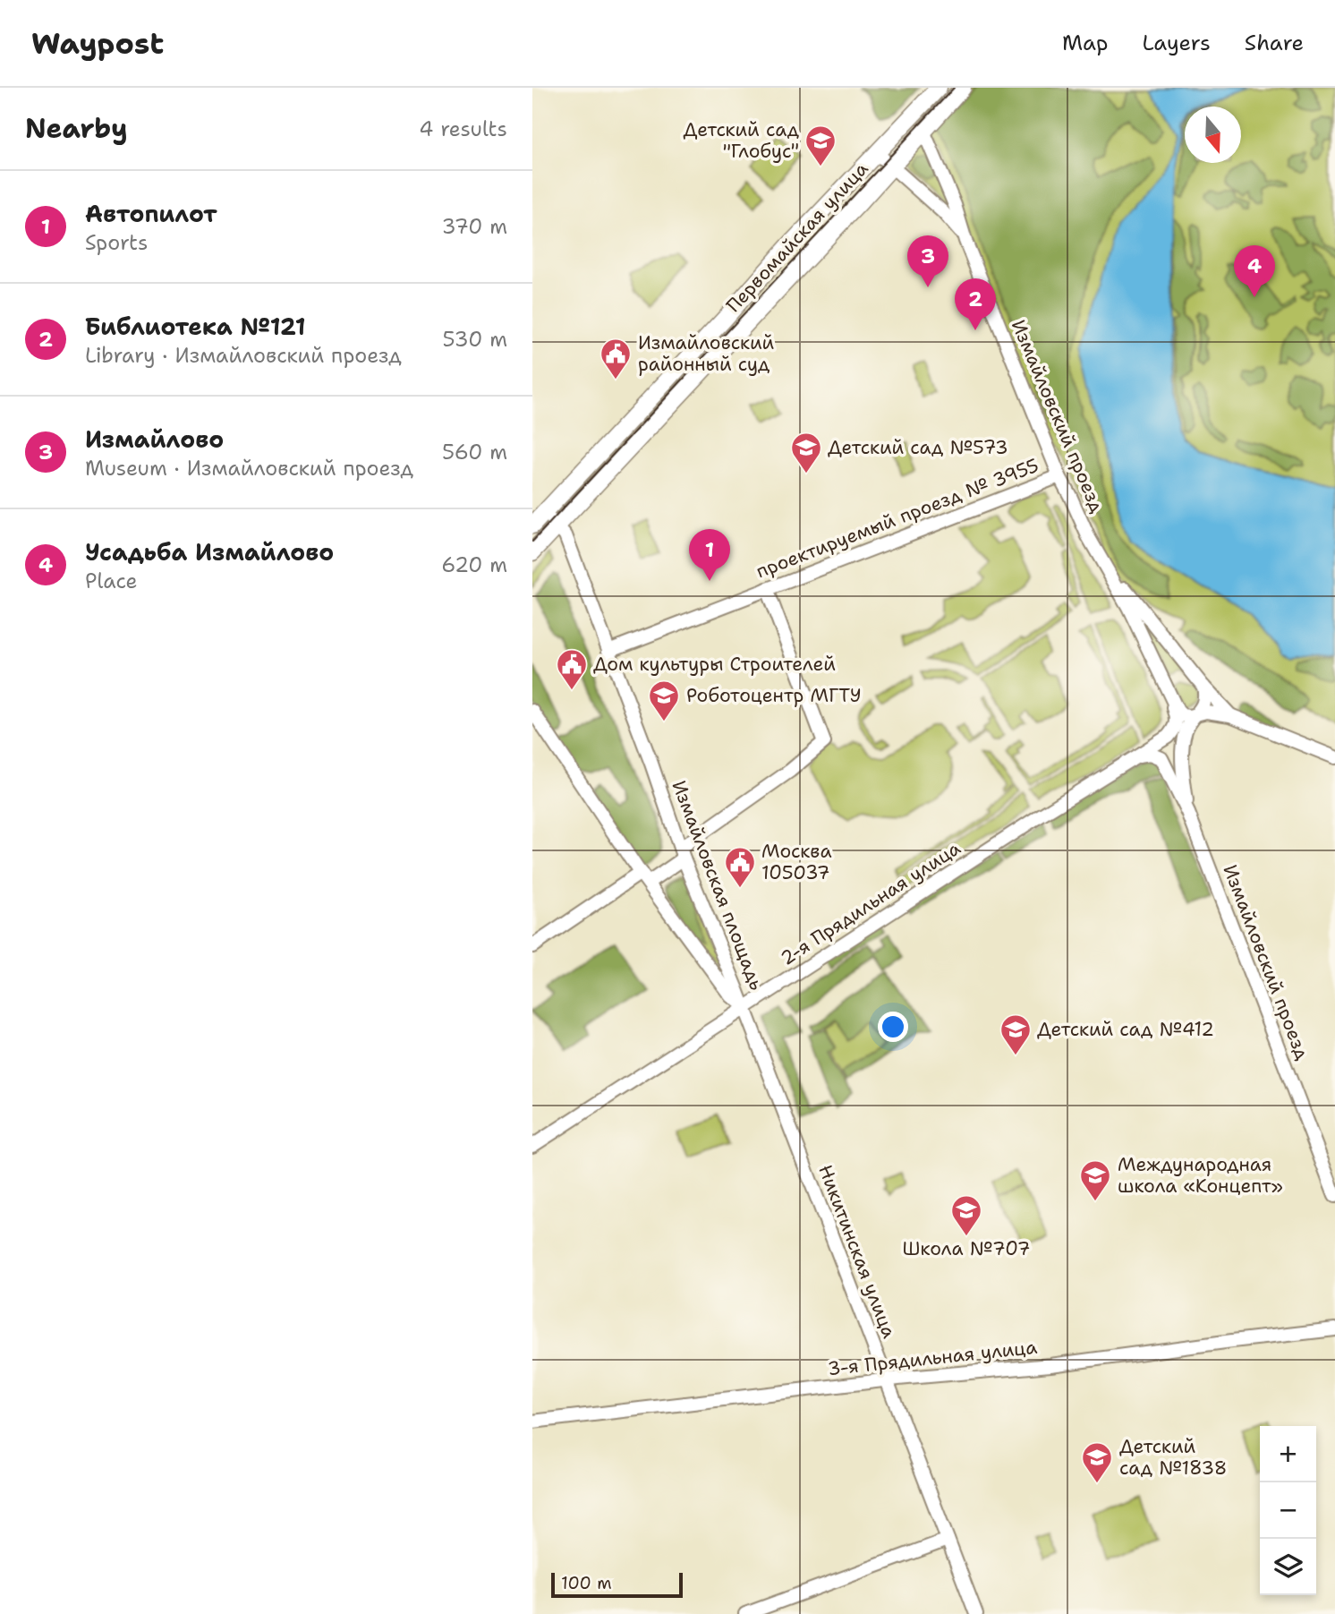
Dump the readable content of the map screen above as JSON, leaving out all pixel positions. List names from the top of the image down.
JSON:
{
  "streets": {
    "main road": ["Первомайская улица"],
    "street": [
      "Измайловский проезд",
      "проектируемый проезд № 3955",
      "Измайловская площадь",
      "2-я Прядильная улица",
      "Никитинская улица",
      "3-я Прядильная улица"
    ]
  },
  "crossings": [
    ["Первомайская улица", "Измайловский проезд"],
    ["Первомайская улица", "Измайловская площадь"],
    ["Измайловский проезд", "проектируемый проезд № 3955"],
    ["Измайловский проезд", "2-я Прядильная улица"],
    ["проектируемый проезд № 3955", "Измайловская площадь"],
    ["Измайловская площадь", "2-я Прядильная улица"],
    ["Измайловская площадь", "Никитинская улица"],
    ["2-я Прядильная улица", "Никитинская улица"],
    ["Никитинская улица", "3-я Прядильная улица"]
  ],
  "places": {
    "school or university": [
      "Детский сад \"Глобус\"",
      "Детский сад №573",
      "Роботоцентр МГТУ",
      "Детский сад №412",
      "Международная школа «Концепт»",
      "Школа №707",
      "Детский сад №1838"
    ],
    "public building": ["Измайловский районный суд", "Дом культуры Строителей", "Москва 105037"]
  },
  "scale_bar": "100 m",
  "north": "bottom",
  "page": {
    "header": "Waypost",
    "nav": ["Map", "Layers", "Share"],
    "heading": ["Nearby", "4 results"],
    "list": [
      {
        "mark": "1",
        "name": "Автопилот",
        "note": "Sports",
        "value": "370 m"
      },
      {
        "mark": "2",
        "name": "Библиотека №121",
        "note": "Library · Измайловский проезд",
        "value": "530 m"
      },
      {
        "mark": "3",
        "name": "Измайлово",
        "note": "Museum · Измайловский проезд",
        "value": "560 m"
      },
      {
        "mark": "4",
        "name": "Усадьба Измайлово",
        "note": "Place",
        "value": "620 m"
      }
    ],
    "pins": [
      "3",
      "4",
      "2",
      "1"
    ],
    "map_buttons": ["+", "−"],
    "scale": "100 m"
  }
}
